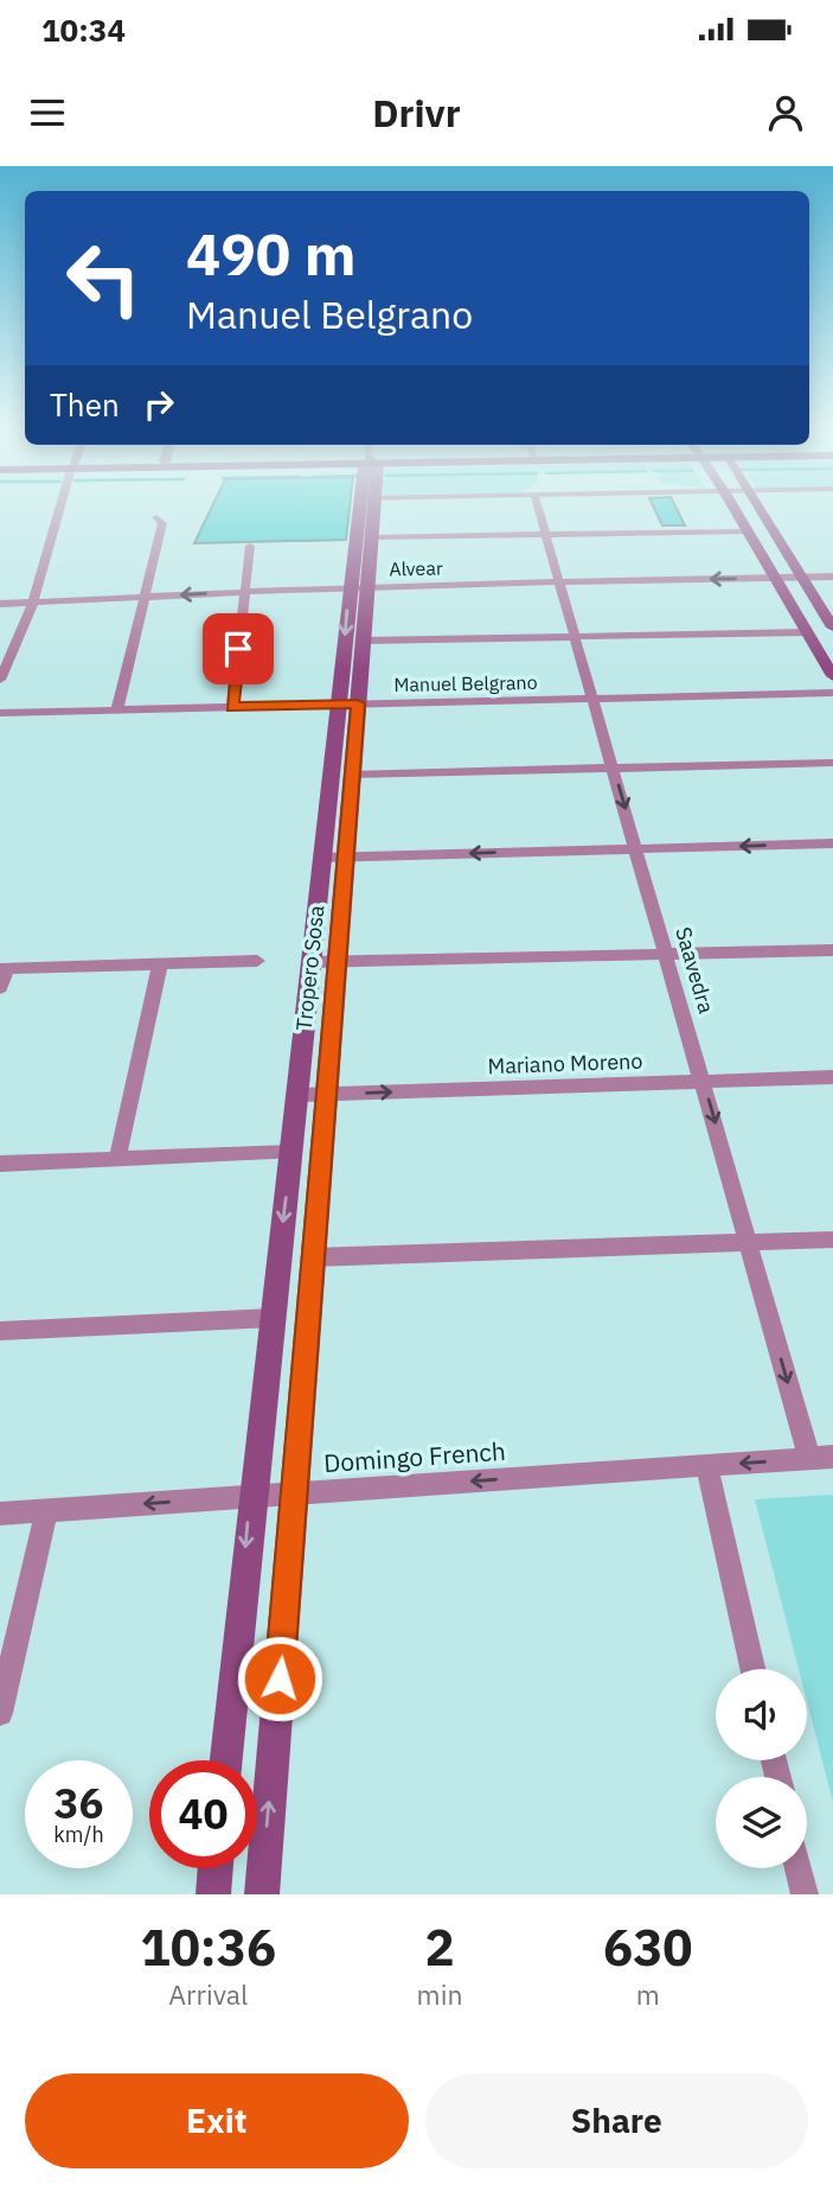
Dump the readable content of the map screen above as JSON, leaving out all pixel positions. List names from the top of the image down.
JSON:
{
  "streets": {
    "street": [
      "Alvear",
      "Manuel Belgrano",
      "Tropero Sosa",
      "Saavedra",
      "Mariano Moreno",
      "Domingo French"
    ]
  },
  "crossings": [
    ["Alvear", "Tropero Sosa"],
    ["Alvear", "Saavedra"],
    ["Manuel Belgrano", "Tropero Sosa"],
    ["Manuel Belgrano", "Saavedra"],
    ["Tropero Sosa", "Mariano Moreno"],
    ["Tropero Sosa", "Domingo French"],
    ["Saavedra", "Mariano Moreno"],
    ["Saavedra", "Domingo French"]
  ],
  "one_way": ["Saavedra", "Domingo French"],
  "page": {
    "status": "10:34",
    "header": "Drivr",
    "turn": ["490 m", "Manuel Belgrano"],
    "then": "Then",
    "speed": "36 km/h",
    "limit": "40",
    "eta": [
      "10:36",
      "Arrival",
      "2",
      "min",
      "630",
      "m"
    ],
    "buttons": ["Exit", "Share"]
  }
}
